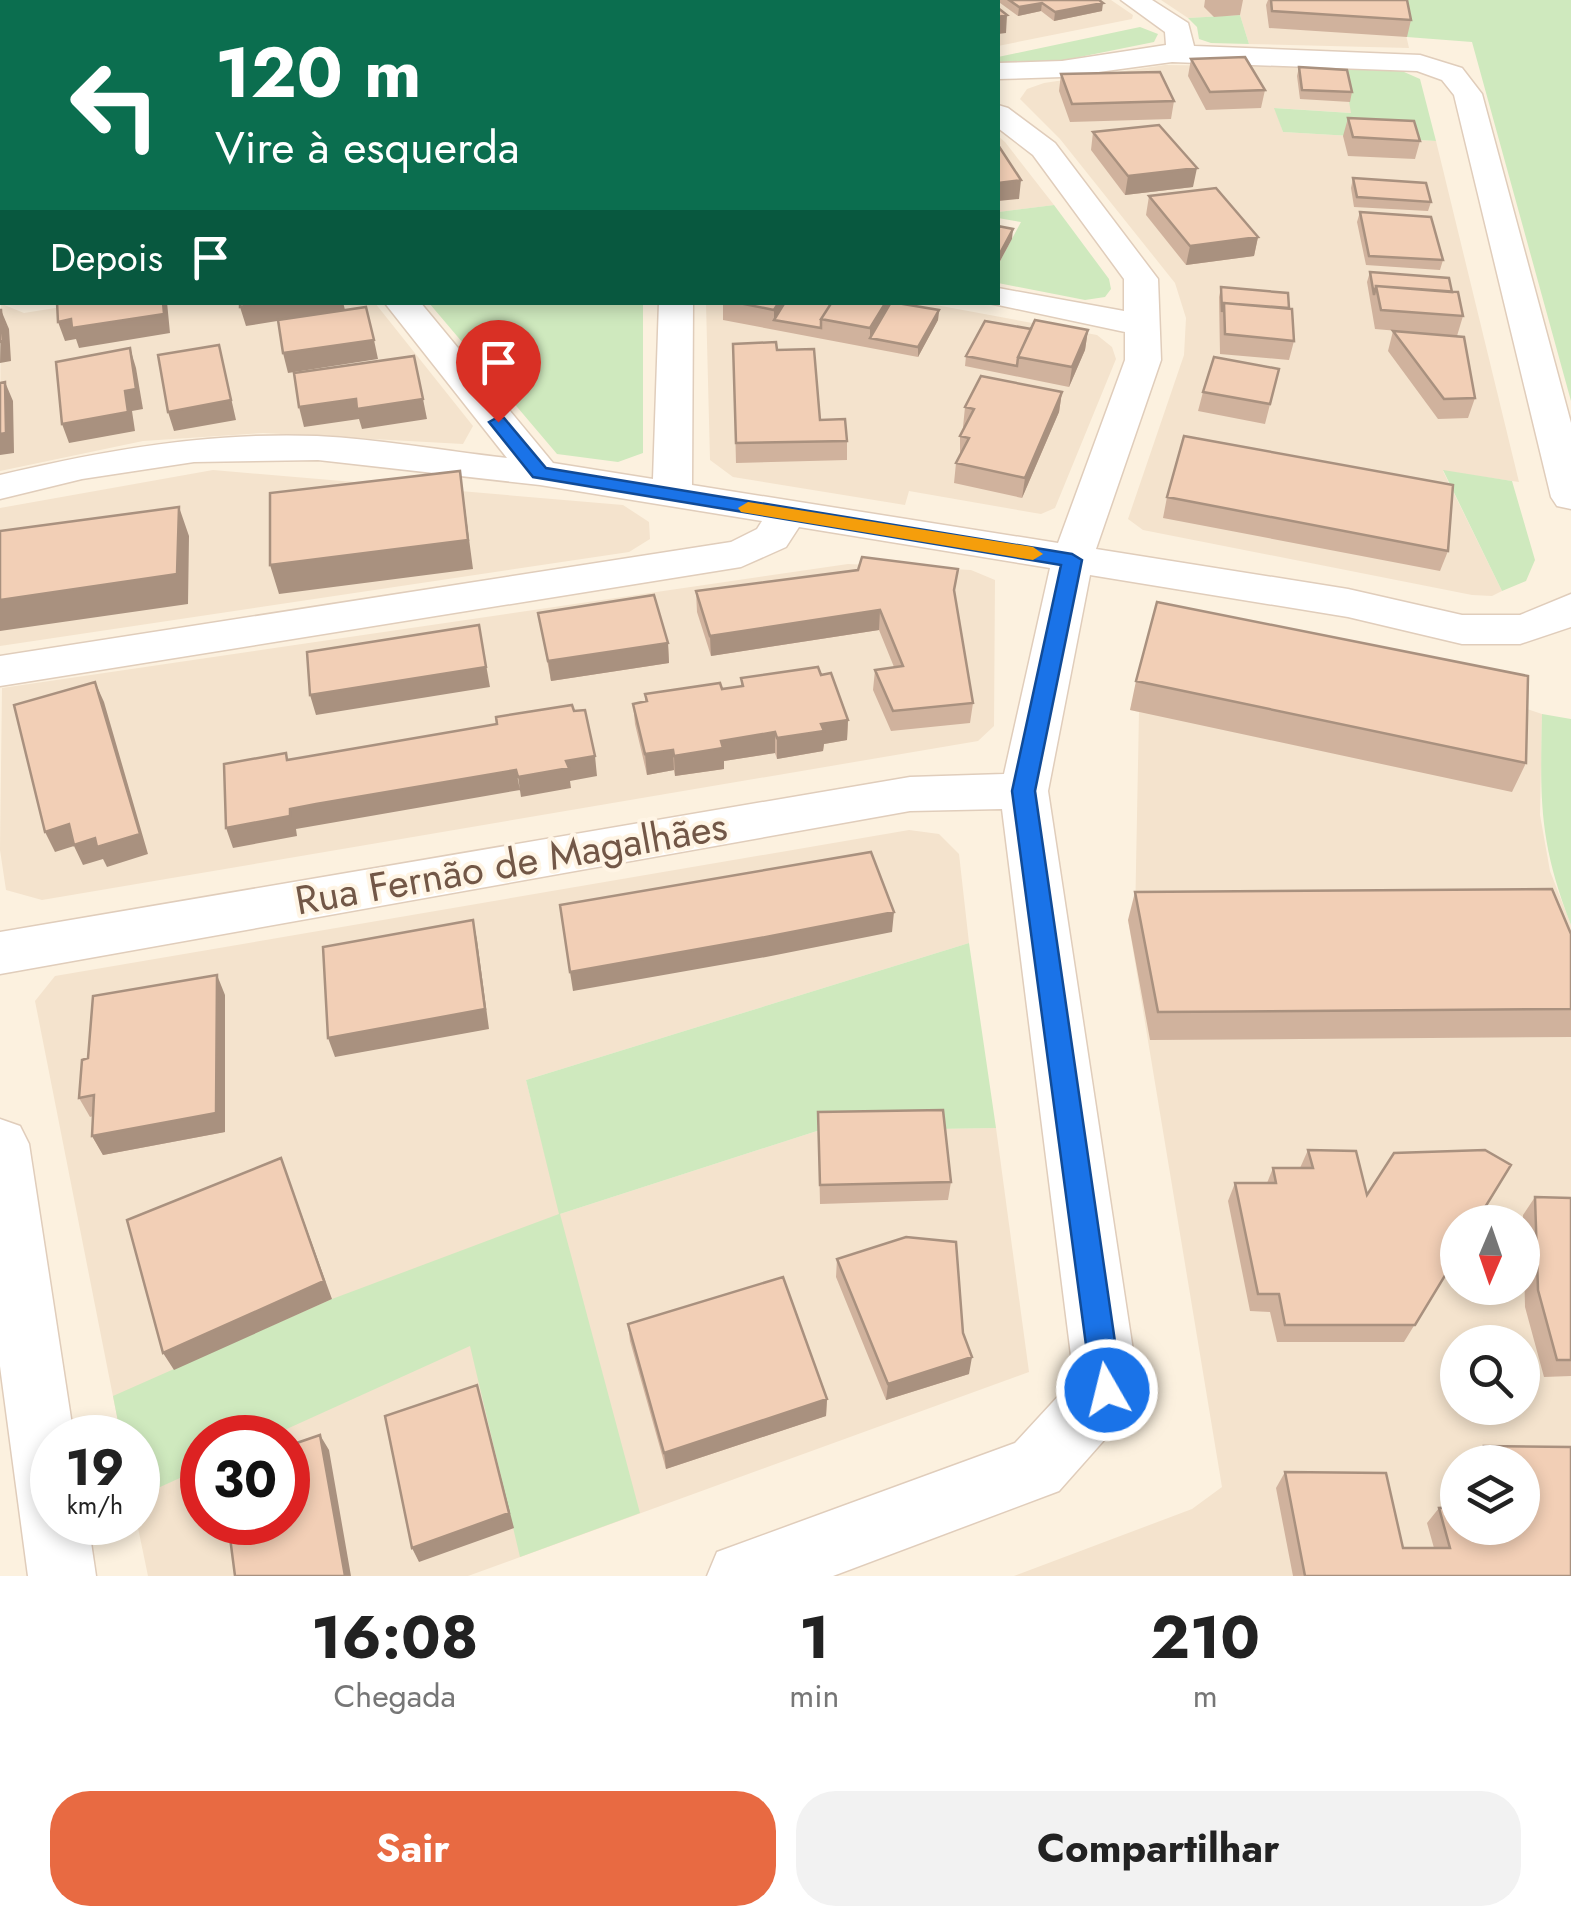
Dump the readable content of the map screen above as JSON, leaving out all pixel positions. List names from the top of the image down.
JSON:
{
  "streets": {
    "street": ["Rua Fernão de Magalhães"]
  },
  "north": "bottom",
  "page": {
    "turn": ["120 m", "Vire à esquerda"],
    "then": "Depois",
    "speed": "19 km/h",
    "limit": "30",
    "eta": [
      "16:08",
      "Chegada",
      "1",
      "min",
      "210",
      "m"
    ],
    "buttons": ["Sair", "Compartilhar"]
  }
}
